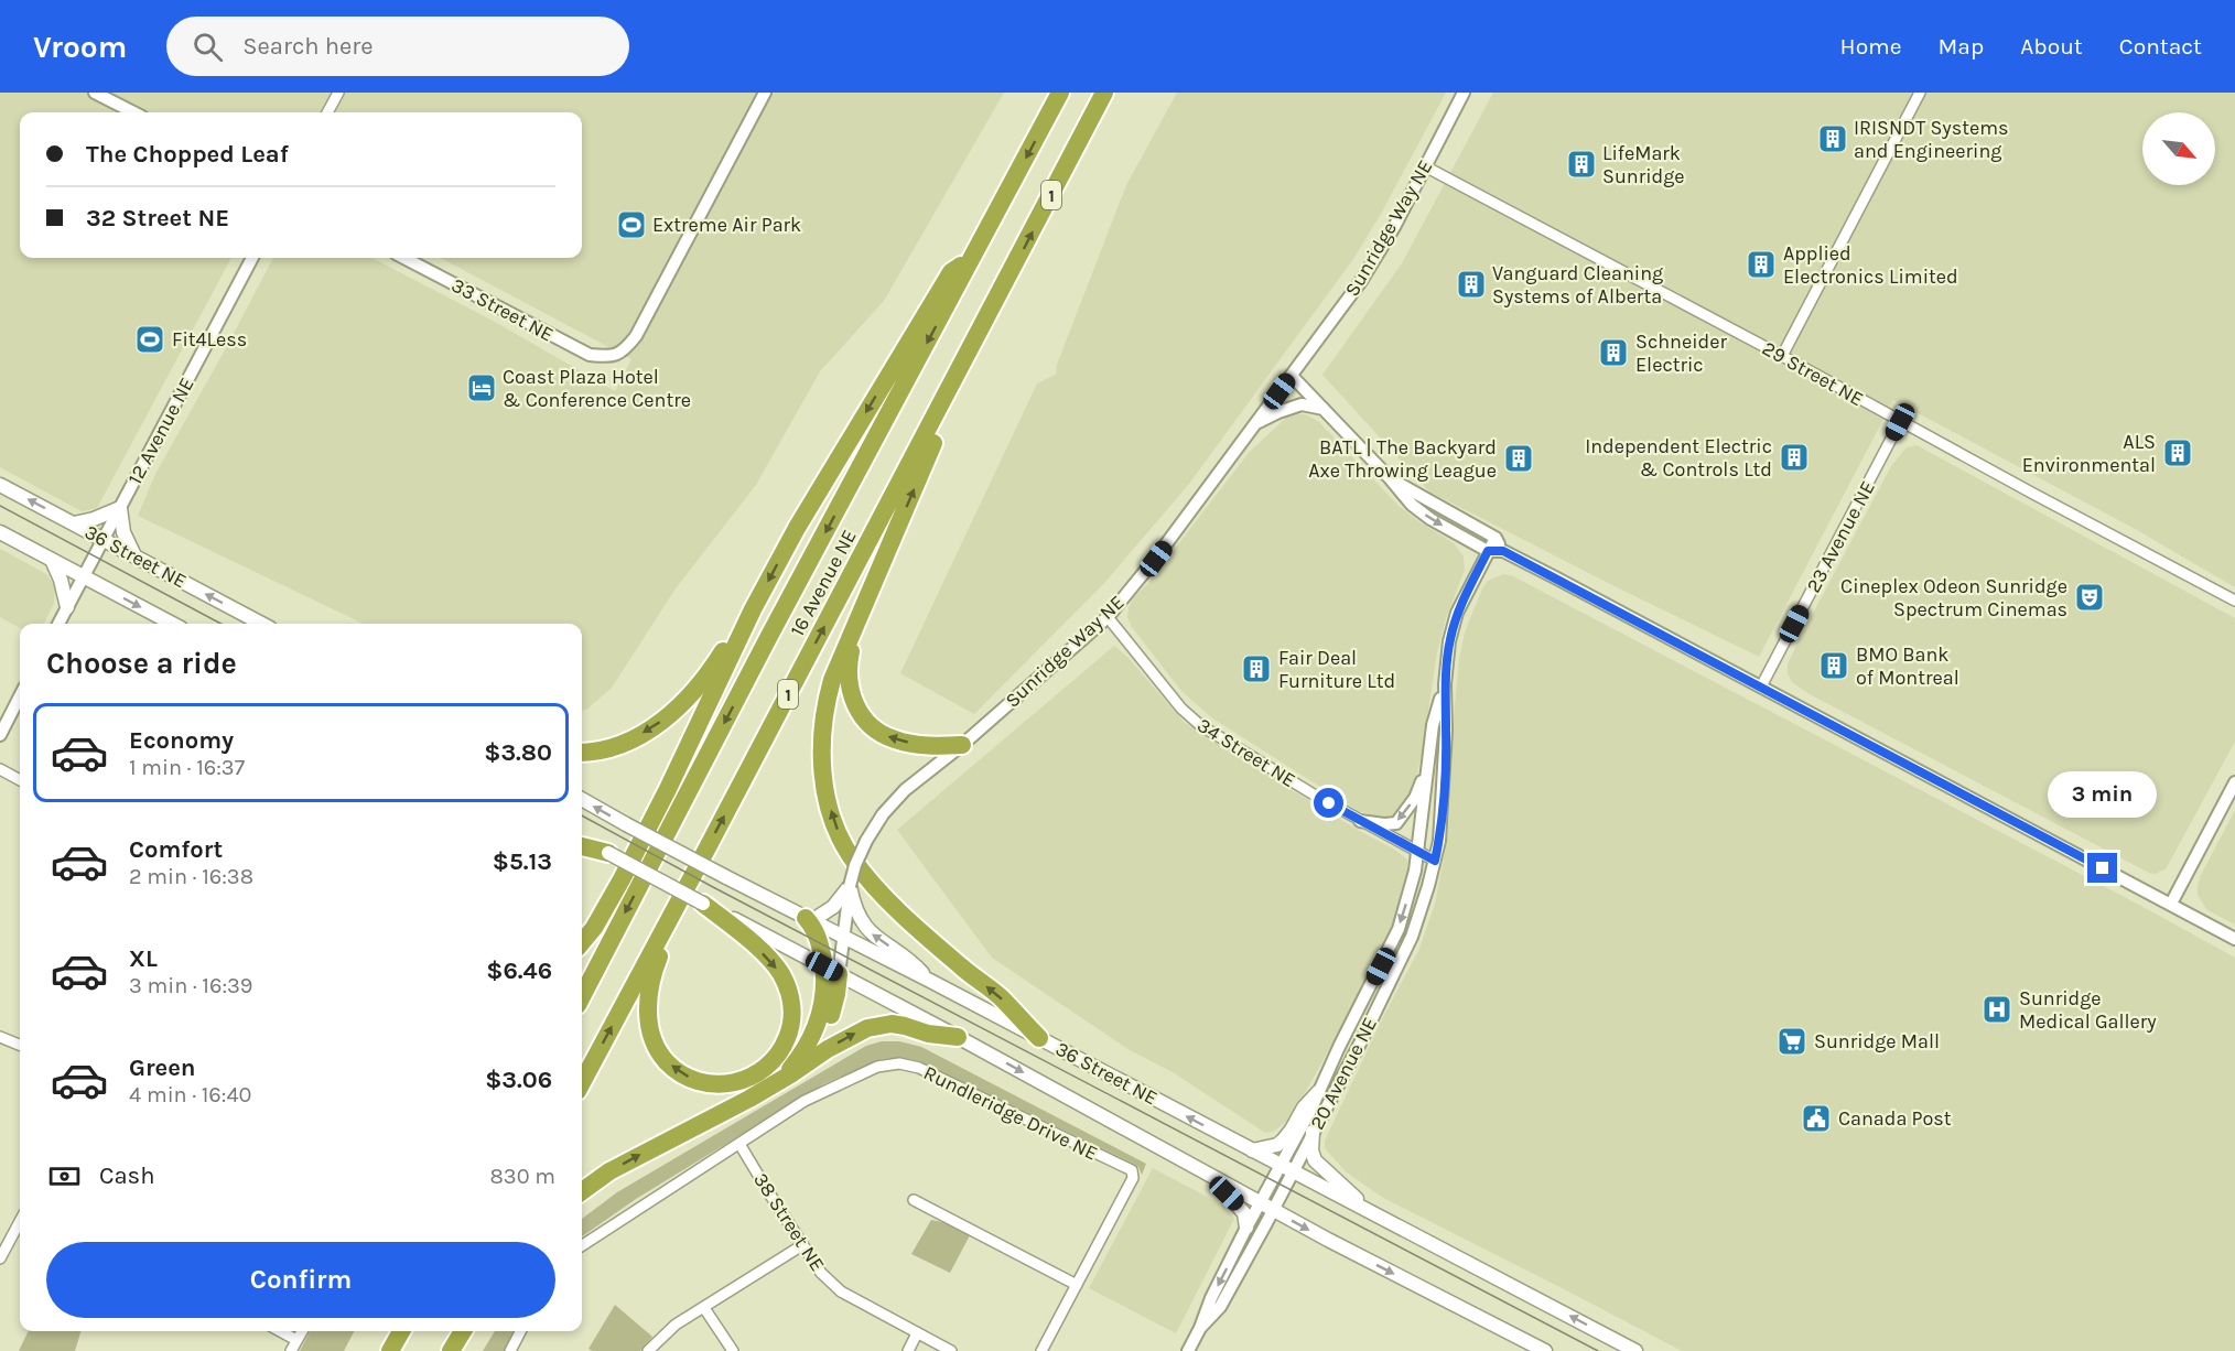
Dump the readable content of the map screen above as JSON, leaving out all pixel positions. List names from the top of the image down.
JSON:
{
  "streets": {
    "highway": ["1", "16 Avenue NE"],
    "main road": ["36 Street NE"],
    "street": [
      "Sunridge Way NE",
      "33 Street NE",
      "29 Street NE",
      "12 Avenue NE",
      "23 Avenue NE",
      "34 Street NE",
      "20 Avenue NE",
      "Rundleridge Drive NE",
      "38 Street NE"
    ]
  },
  "crossings": [
    ["Sunridge Way NE", "29 Street NE"],
    ["Sunridge Way NE", "36 Street NE"],
    ["Sunridge Way NE", "34 Street NE"],
    ["29 Street NE", "23 Avenue NE"],
    ["12 Avenue NE", "36 Street NE"],
    ["36 Street NE", "20 Avenue NE"],
    ["34 Street NE", "20 Avenue NE"],
    ["Rundleridge Drive NE", "38 Street NE"]
  ],
  "places": {
    "building": [
      "IRISNDT Systems and Engineering",
      "LifeMark Sunridge",
      "Applied Electronics Limited",
      "Vanguard Cleaning Systems of Alberta",
      "Schneider Electric",
      "ALS Environmental",
      "Independent Electric & Controls Ltd",
      "BATL | The Backyard Axe Throwing League",
      "BMO Bank of Montreal",
      "Fair Deal Furniture Ltd"
    ],
    "sports": ["Extreme Air Park", "Fit4Less"],
    "hotel": ["Coast Plaza Hotel & Conference Centre"],
    "theatre": ["Cineplex Odeon Sunridge Spectrum Cinemas"],
    "hospital": ["Sunridge Medical Gallery"],
    "supermarket": ["Sunridge Mall"],
    "public building": ["Canada Post"]
  },
  "north": "bottom right",
  "page": {
    "header": "Vroom",
    "search": "Search here",
    "nav": [
      "Home",
      "Map",
      "About",
      "Contact"
    ],
    "banner": ["The Chopped Leaf", "32 Street NE"],
    "heading": "Choose a ride",
    "list": [
      {
        "name": "Economy",
        "note": "1 min · 16:37",
        "value": "$3.80"
      },
      {
        "name": "Comfort",
        "note": "2 min · 16:38",
        "value": "$5.13"
      },
      {
        "name": "XL",
        "note": "3 min · 16:39",
        "value": "$6.46"
      },
      {
        "name": "Green",
        "note": "4 min · 16:40",
        "value": "$3.06"
      }
    ],
    "bubble": "3 min",
    "pay": ["Cash", "830 m"],
    "buttons": "Confirm"
  }
}
